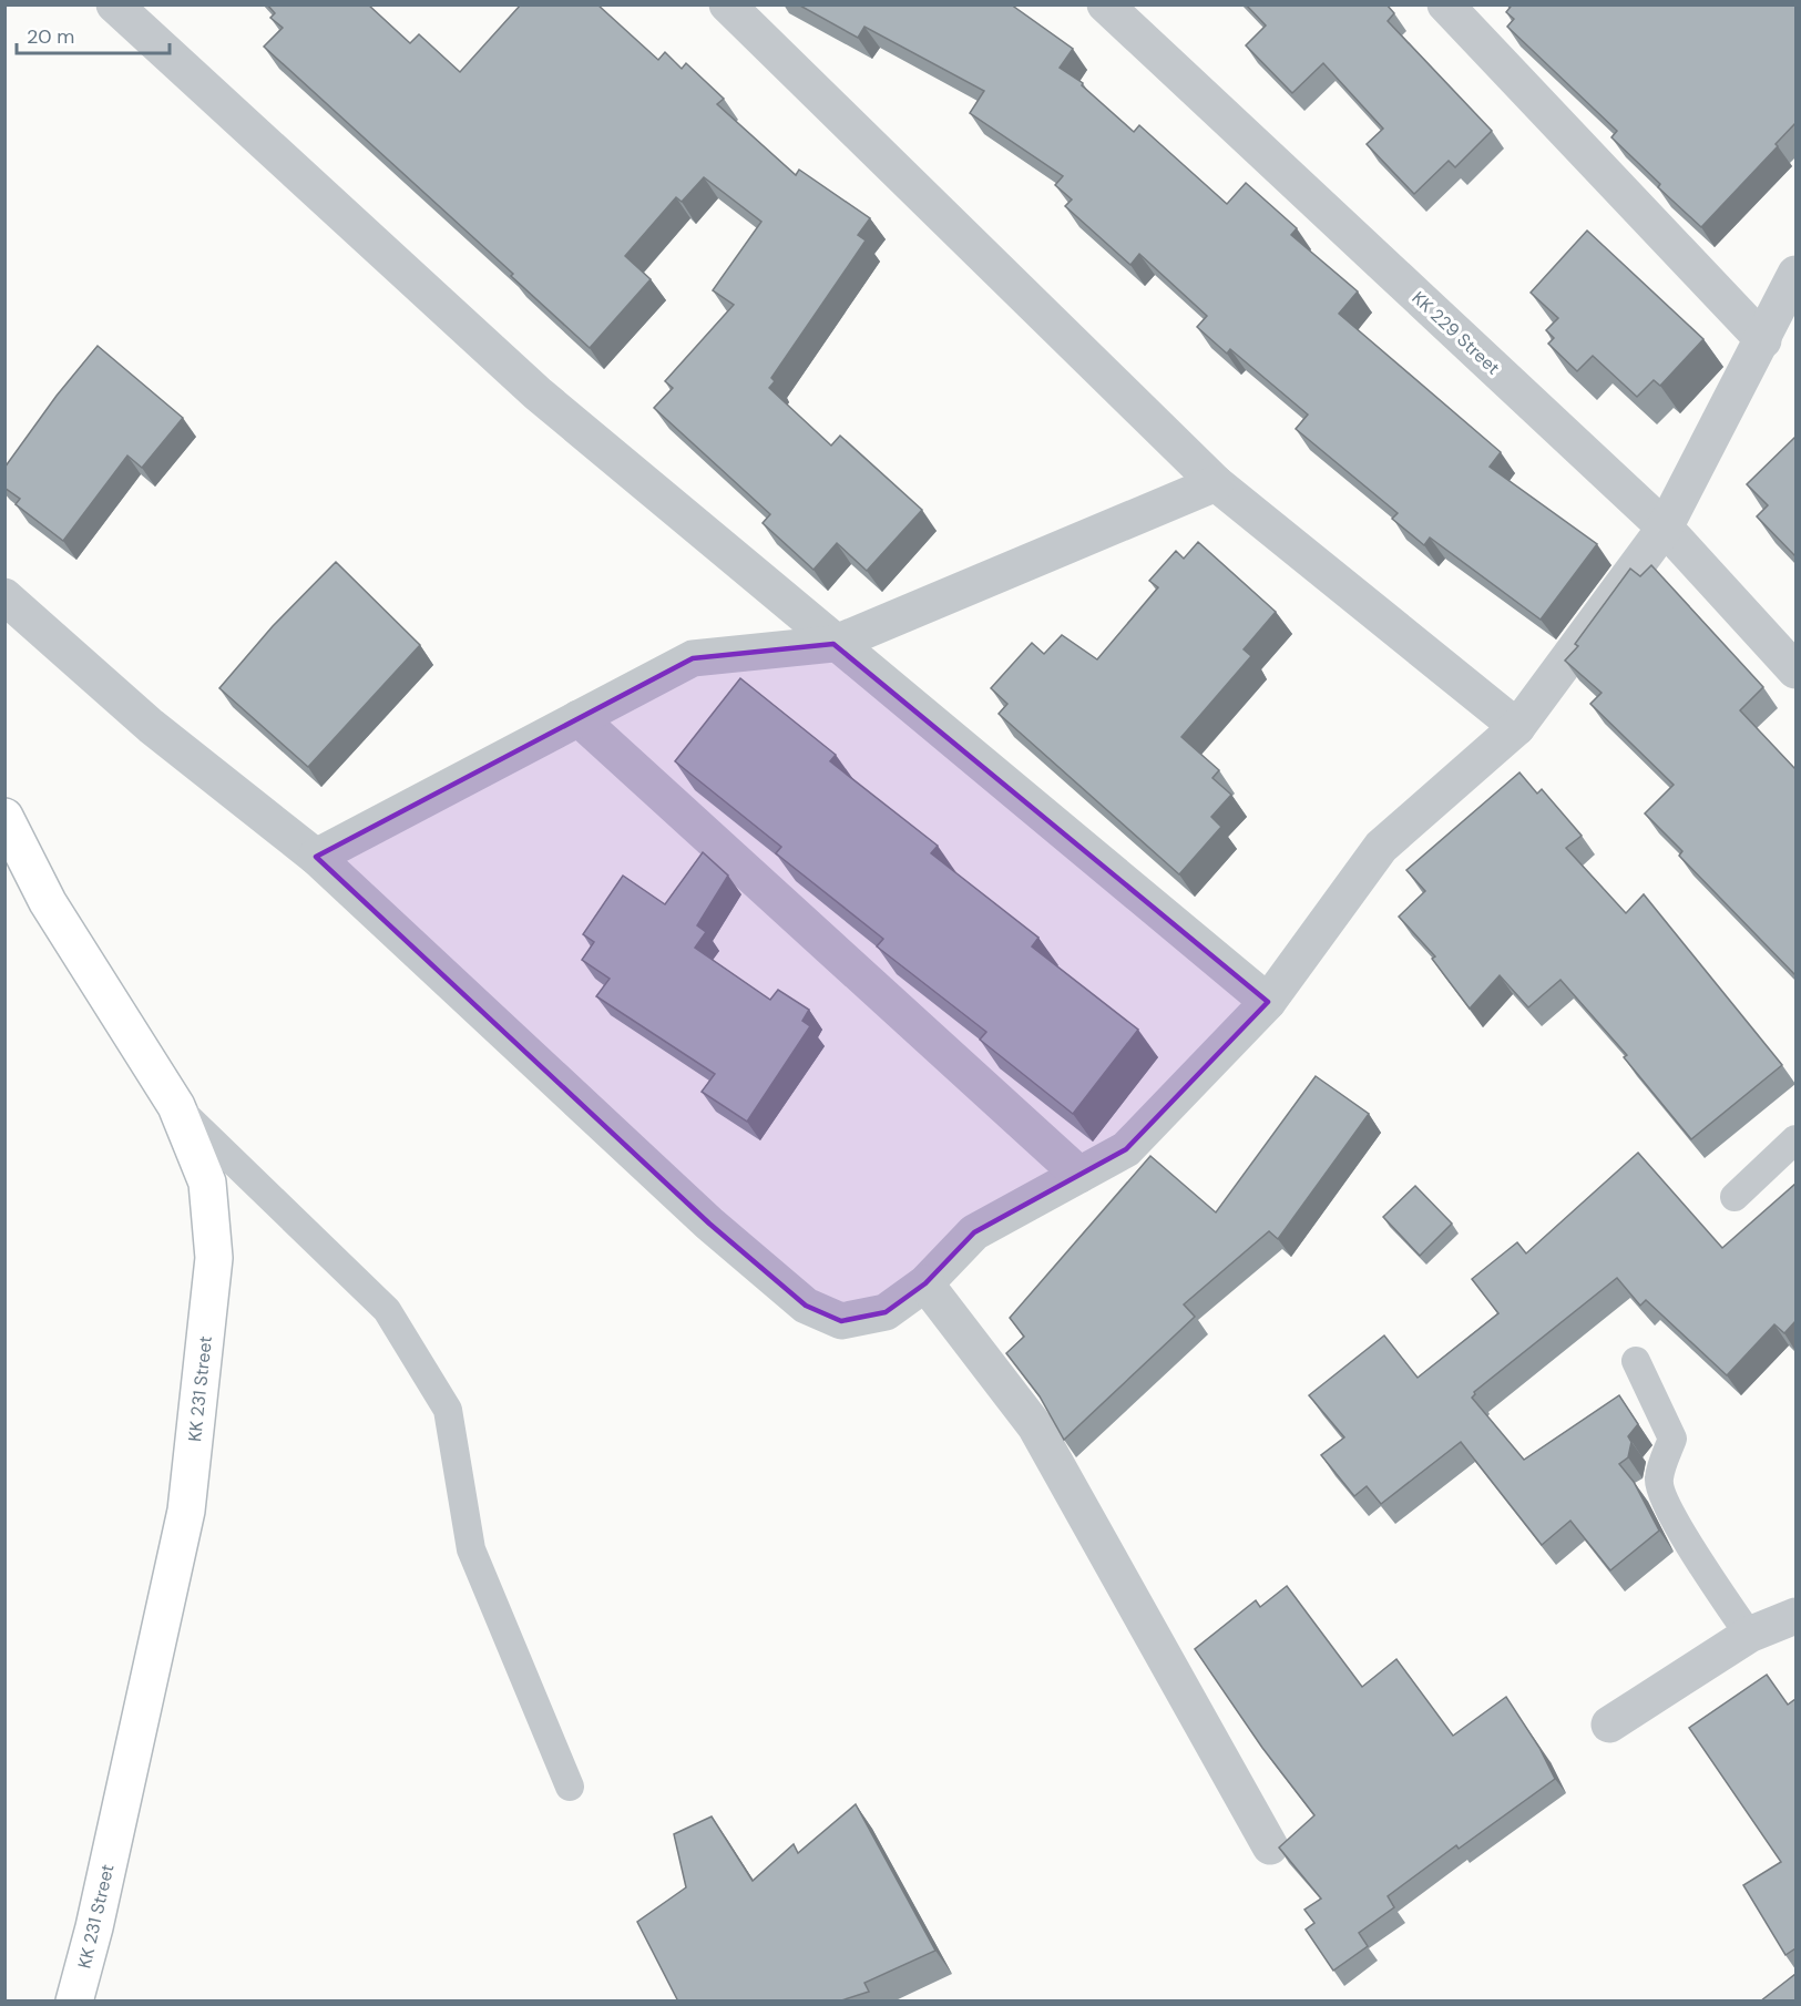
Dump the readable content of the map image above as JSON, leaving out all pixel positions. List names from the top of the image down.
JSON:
{
  "streets": {
    "main road": ["KK 231 Street"],
    "street": ["KK 229 Street"]
  },
  "scale_bar": "20 m"
}
